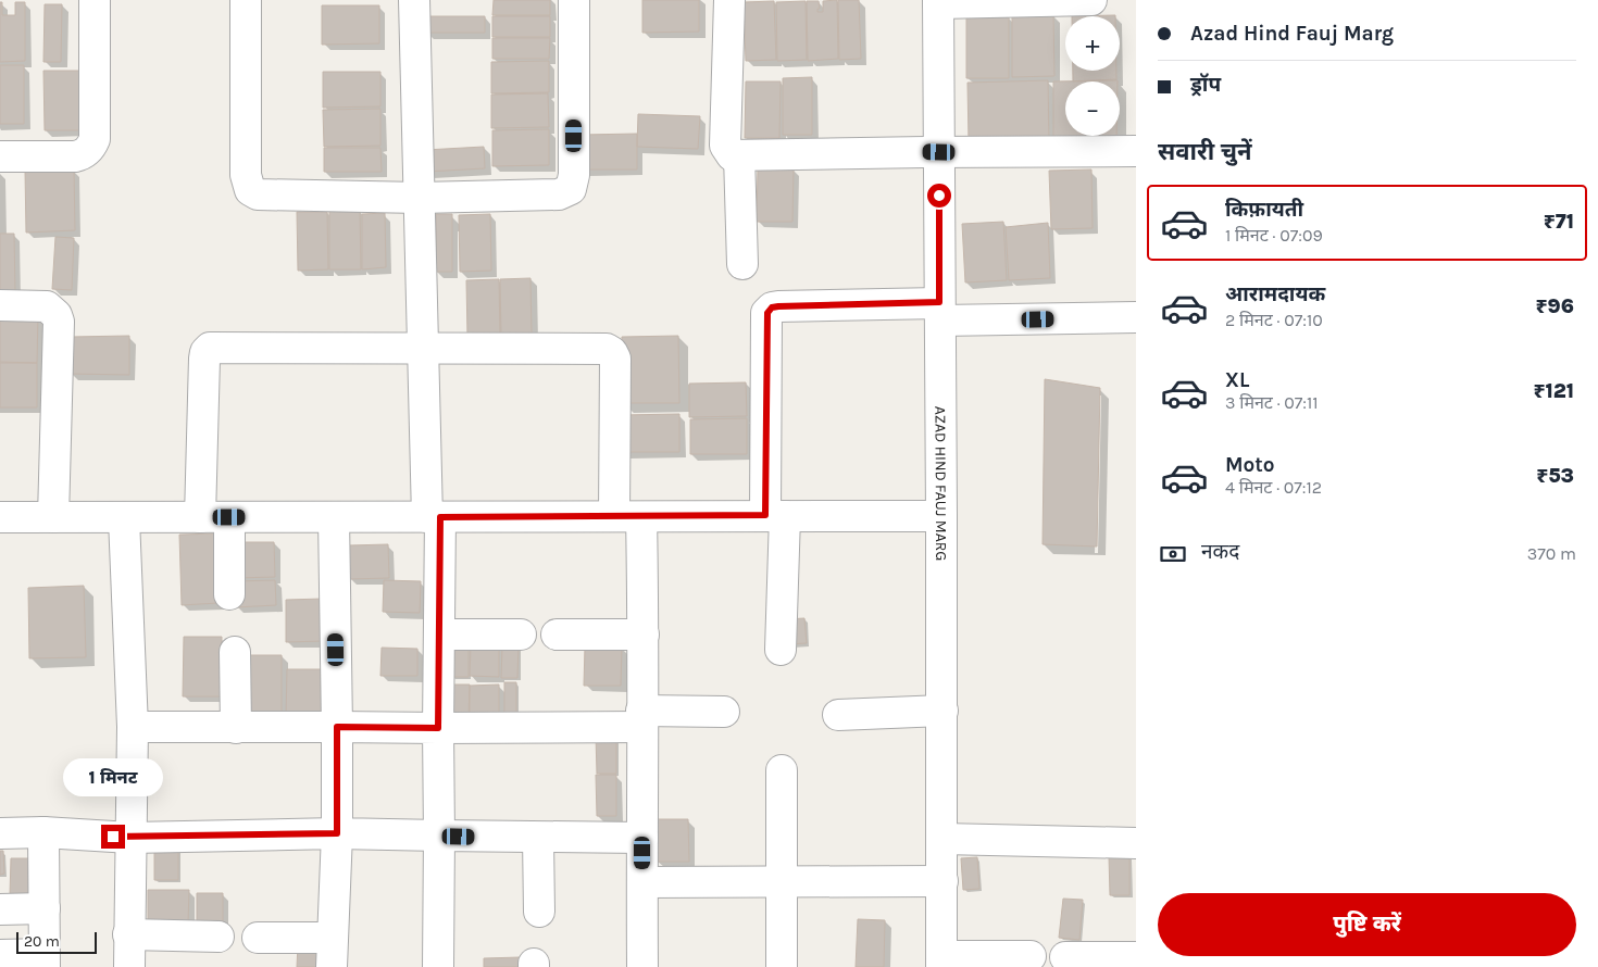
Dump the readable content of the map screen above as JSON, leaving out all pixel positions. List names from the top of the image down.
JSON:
{
  "streets": {
    "street": ["AZAD HIND FAUJ MARG"]
  },
  "scale_bar": "20 m",
  "page": {
    "banner": ["Azad Hind Fauj Marg", "ड्रॉप"],
    "map_buttons": ["+", "−"],
    "heading": "सवारी चुनें",
    "list": [
      {
        "name": "किफ़ायती",
        "note": "1 मिनट · 07:09",
        "value": "₹71"
      },
      {
        "name": "आरामदायक",
        "note": "2 मिनट · 07:10",
        "value": "₹96"
      },
      {
        "name": "XL",
        "note": "3 मिनट · 07:11",
        "value": "₹121"
      },
      {
        "name": "Moto",
        "note": "4 मिनट · 07:12",
        "value": "₹53"
      }
    ],
    "pay": ["नकद", "370 m"],
    "bubble": "1 मिनट",
    "buttons": "पुष्टि करें",
    "scale": "20 m"
  }
}
